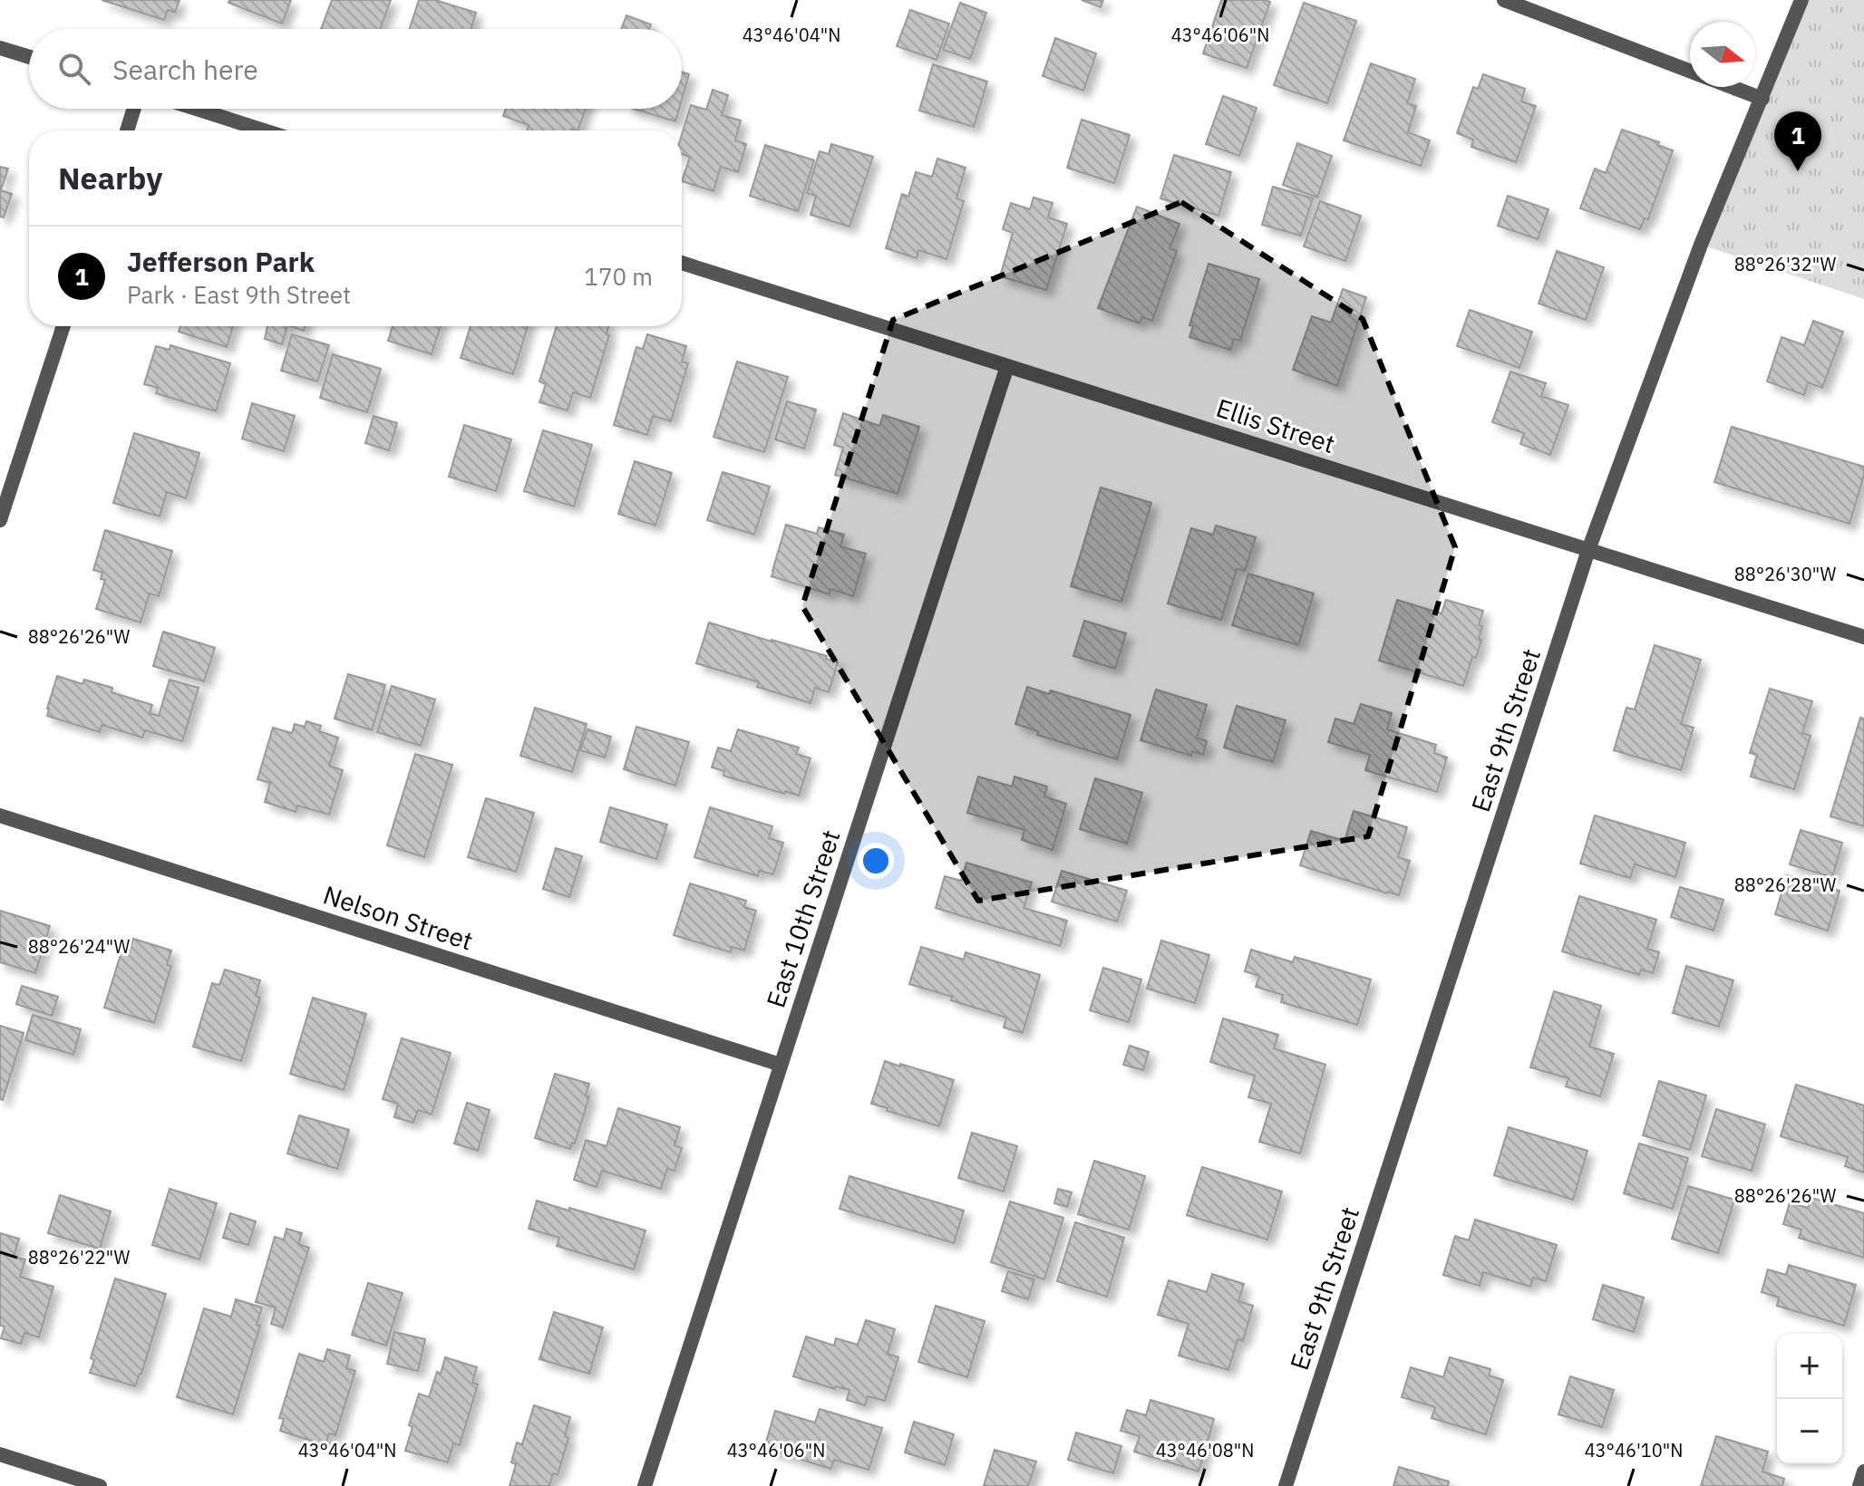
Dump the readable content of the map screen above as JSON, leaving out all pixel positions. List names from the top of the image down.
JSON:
{
  "streets": {
    "street": [
      "Ellis Street",
      "East 9th Street",
      "Nelson Street",
      "East 10th Street"
    ]
  },
  "crossings": [
    ["Ellis Street", "East 9th Street"],
    ["Ellis Street", "East 10th Street"],
    ["Nelson Street", "East 10th Street"]
  ],
  "north": "right",
  "page": {
    "search": "Search here",
    "pins": "1",
    "heading": "Nearby",
    "list": [
      {
        "mark": "1",
        "name": "Jefferson Park",
        "note": "Park · East 9th Street",
        "value": "170 m"
      }
    ],
    "map_buttons": ["+", "−"]
  },
  "coordinates": [
    "43°46'04\"N",
    "43°46'06\"N",
    "88°26'32\"W",
    "88°26'30\"W",
    "88°26'26\"W",
    "88°26'28\"W",
    "88°26'24\"W",
    "88°26'22\"W",
    "43°46'08\"N",
    "43°46'10\"N"
  ]
}
